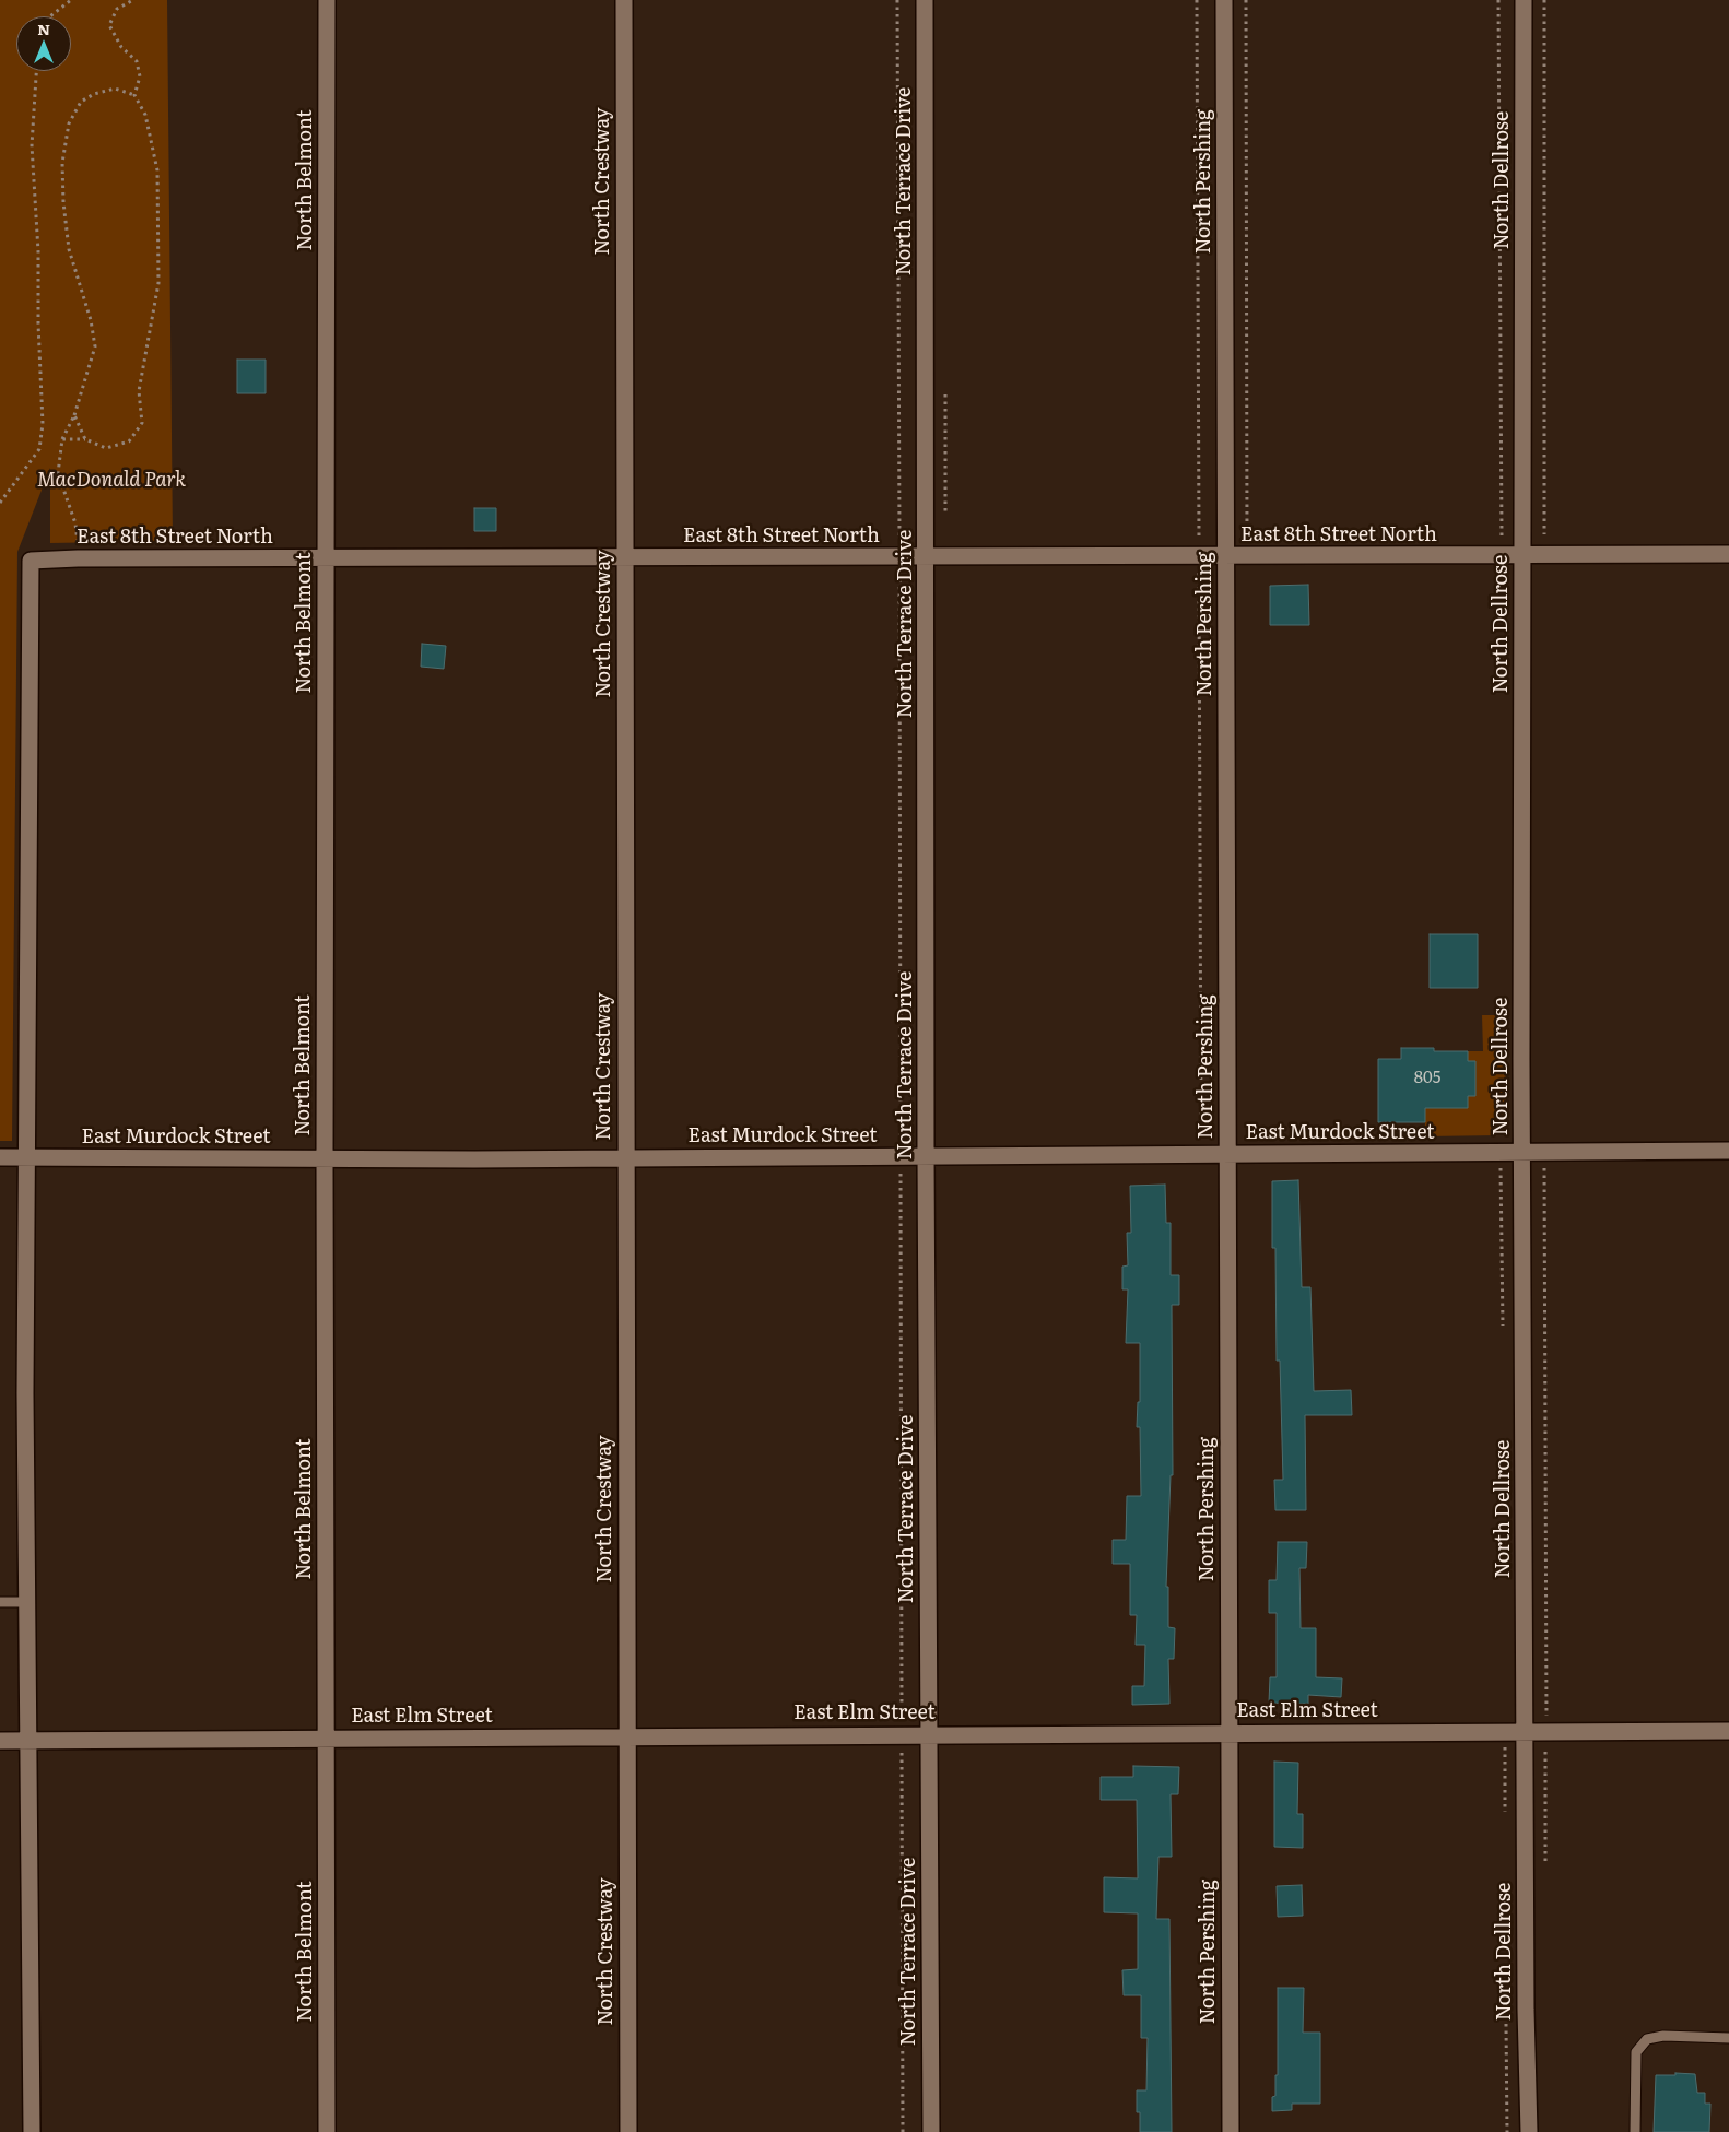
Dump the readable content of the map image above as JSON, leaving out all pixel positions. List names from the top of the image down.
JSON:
{
  "streets": {
    "street": [
      "North Belmont",
      "North Dellrose",
      "North Crestway",
      "North Terrace Drive",
      "North Pershing",
      "East 8th Street North",
      "East Murdock Street",
      "East Elm Street"
    ]
  },
  "crossings": [
    ["North Belmont", "East 8th Street North"],
    ["North Belmont", "East Murdock Street"],
    ["North Belmont", "East Elm Street"],
    ["North Dellrose", "East 8th Street North"],
    ["North Dellrose", "East Murdock Street"],
    ["North Dellrose", "East Elm Street"],
    ["North Crestway", "East 8th Street North"],
    ["North Crestway", "East Murdock Street"],
    ["North Crestway", "East Elm Street"],
    ["North Terrace Drive", "East 8th Street North"],
    ["North Terrace Drive", "East Murdock Street"],
    ["North Terrace Drive", "East Elm Street"],
    ["North Pershing", "East 8th Street North"],
    ["North Pershing", "East Murdock Street"],
    ["North Pershing", "East Elm Street"],
    ["East 8th Street North", "East Murdock Street"]
  ],
  "parks": ["MacDonald Park"],
  "house_numbers": ["805"],
  "north": "top"
}
